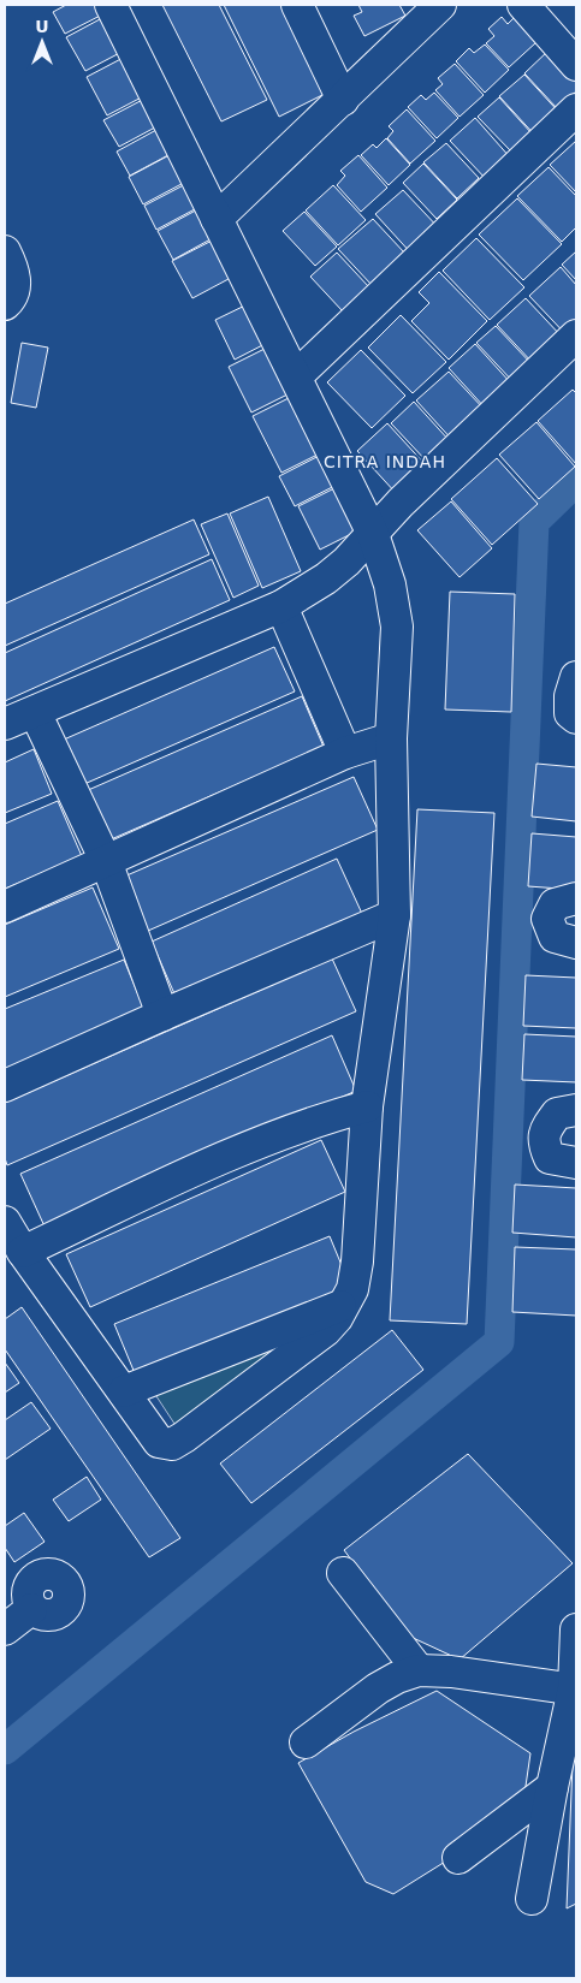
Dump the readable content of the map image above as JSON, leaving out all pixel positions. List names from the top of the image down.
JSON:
{
  "districts": ["CITRA INDAH"],
  "north": "top"
}
